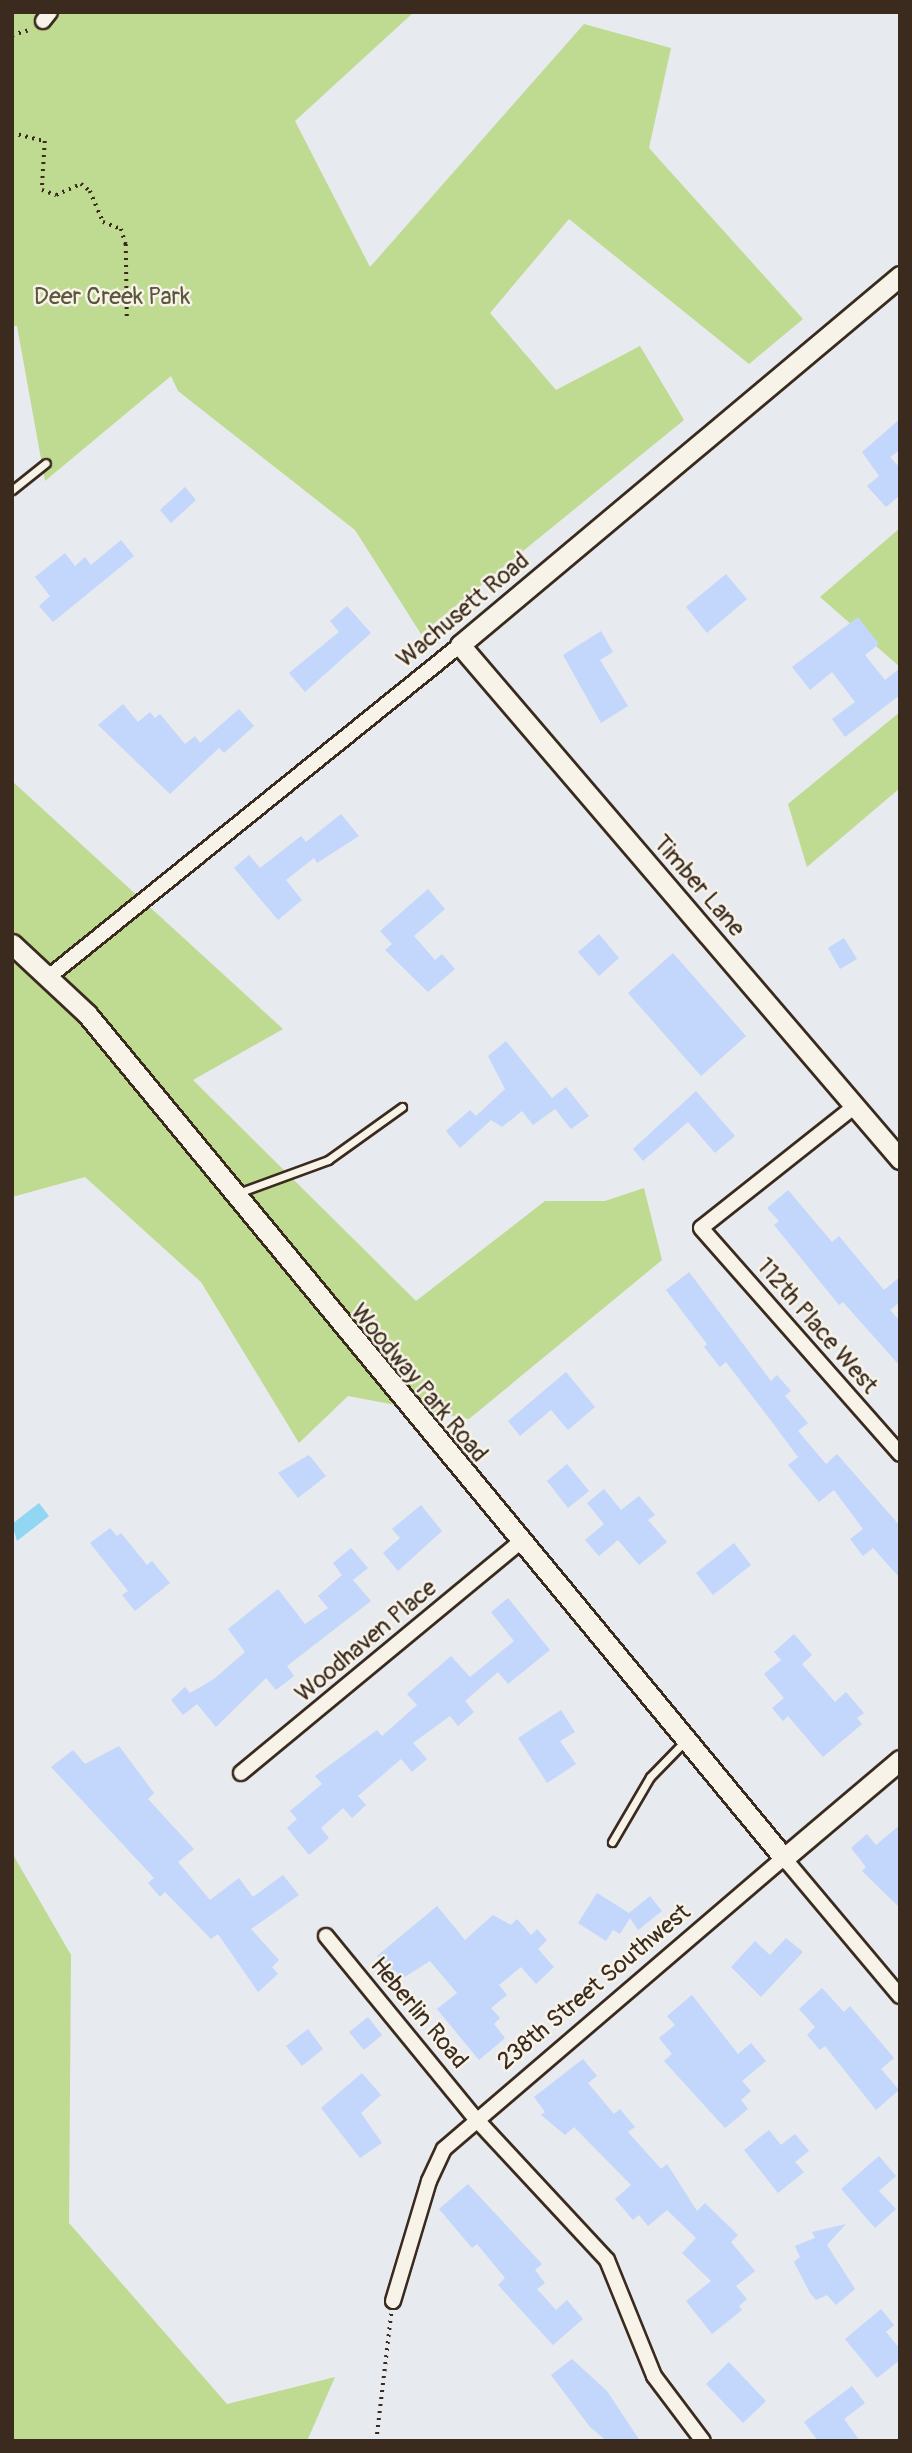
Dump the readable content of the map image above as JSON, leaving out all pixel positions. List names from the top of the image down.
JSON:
{
  "streets": {
    "street": [
      "Wachusett Road",
      "Timber Lane",
      "112th Place West",
      "Woodway Park Road",
      "Woodhaven Place",
      "238th Street Southwest",
      "Heberlin Road"
    ]
  },
  "crossings": [
    ["Wachusett Road", "Timber Lane"],
    ["Wachusett Road", "Woodway Park Road"],
    ["Timber Lane", "112th Place West"],
    ["Woodway Park Road", "Woodhaven Place"],
    ["Woodway Park Road", "238th Street Southwest"],
    ["238th Street Southwest", "Heberlin Road"]
  ],
  "parks": ["Deer Creek Park"]
}
